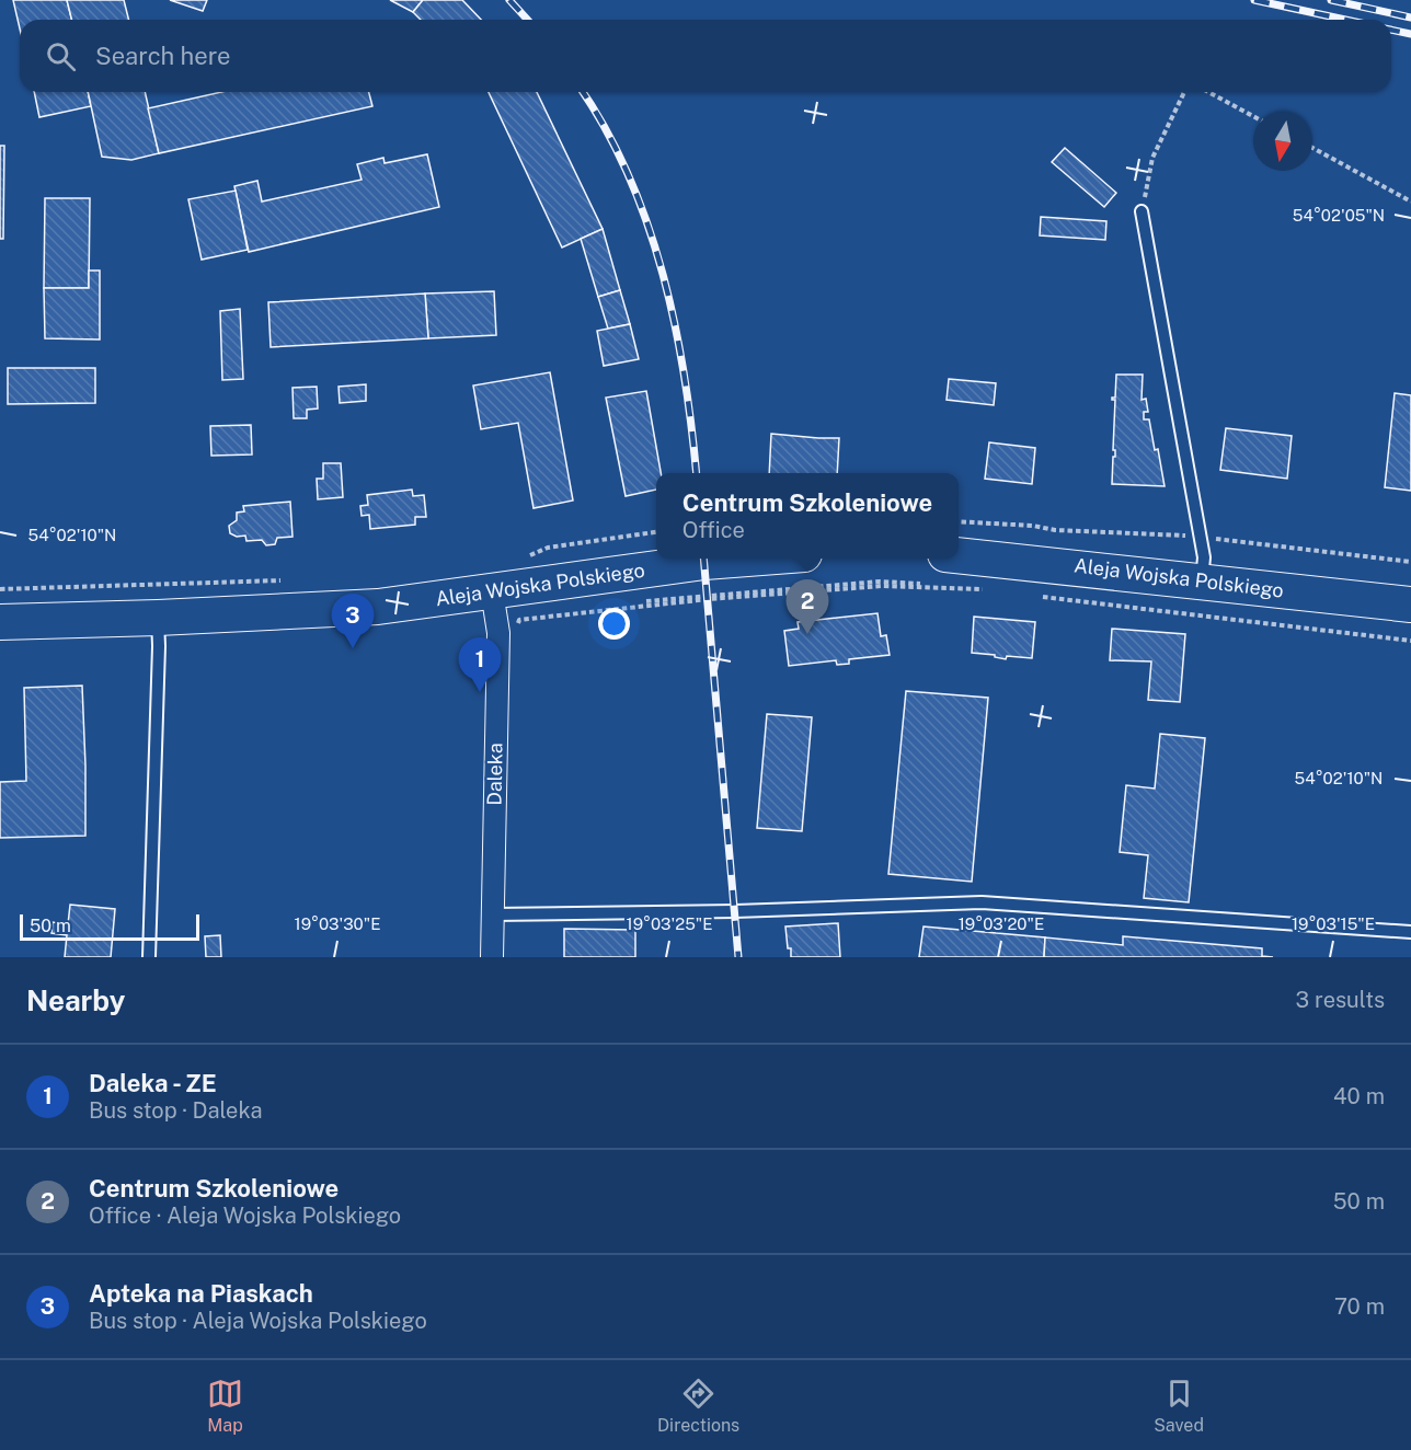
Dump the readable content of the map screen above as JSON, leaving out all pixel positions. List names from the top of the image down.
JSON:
{
  "streets": {
    "main road": ["Aleja Wojska Polskiego"],
    "street": ["Daleka"]
  },
  "crossings": [
    ["Aleja Wojska Polskiego", "Daleka"]
  ],
  "scale_bar": "50 m",
  "north": "bottom",
  "page": {
    "search": "Search here",
    "popup": ["Centrum Szkoleniowe", "Office"],
    "pins": ["2", "3", "1"],
    "scale": "50 m",
    "heading": ["Nearby", "3 results"],
    "list": [
      {
        "mark": "1",
        "name": "Daleka - ZE",
        "note": "Bus stop · Daleka",
        "value": "40 m"
      },
      {
        "mark": "2",
        "name": "Centrum Szkoleniowe",
        "note": "Office · Aleja Wojska Polskiego",
        "value": "50 m"
      },
      {
        "mark": "3",
        "name": "Apteka na Piaskach",
        "note": "Bus stop · Aleja Wojska Polskiego",
        "value": "70 m"
      }
    ],
    "nav": ["Map", "Directions", "Saved"]
  },
  "coordinates": [
    "54°02'05\"N",
    "54°02'10\"N",
    "19°03'30\"E",
    "19°03'25\"E",
    "19°03'20\"E",
    "19°03'15\"E"
  ]
}
